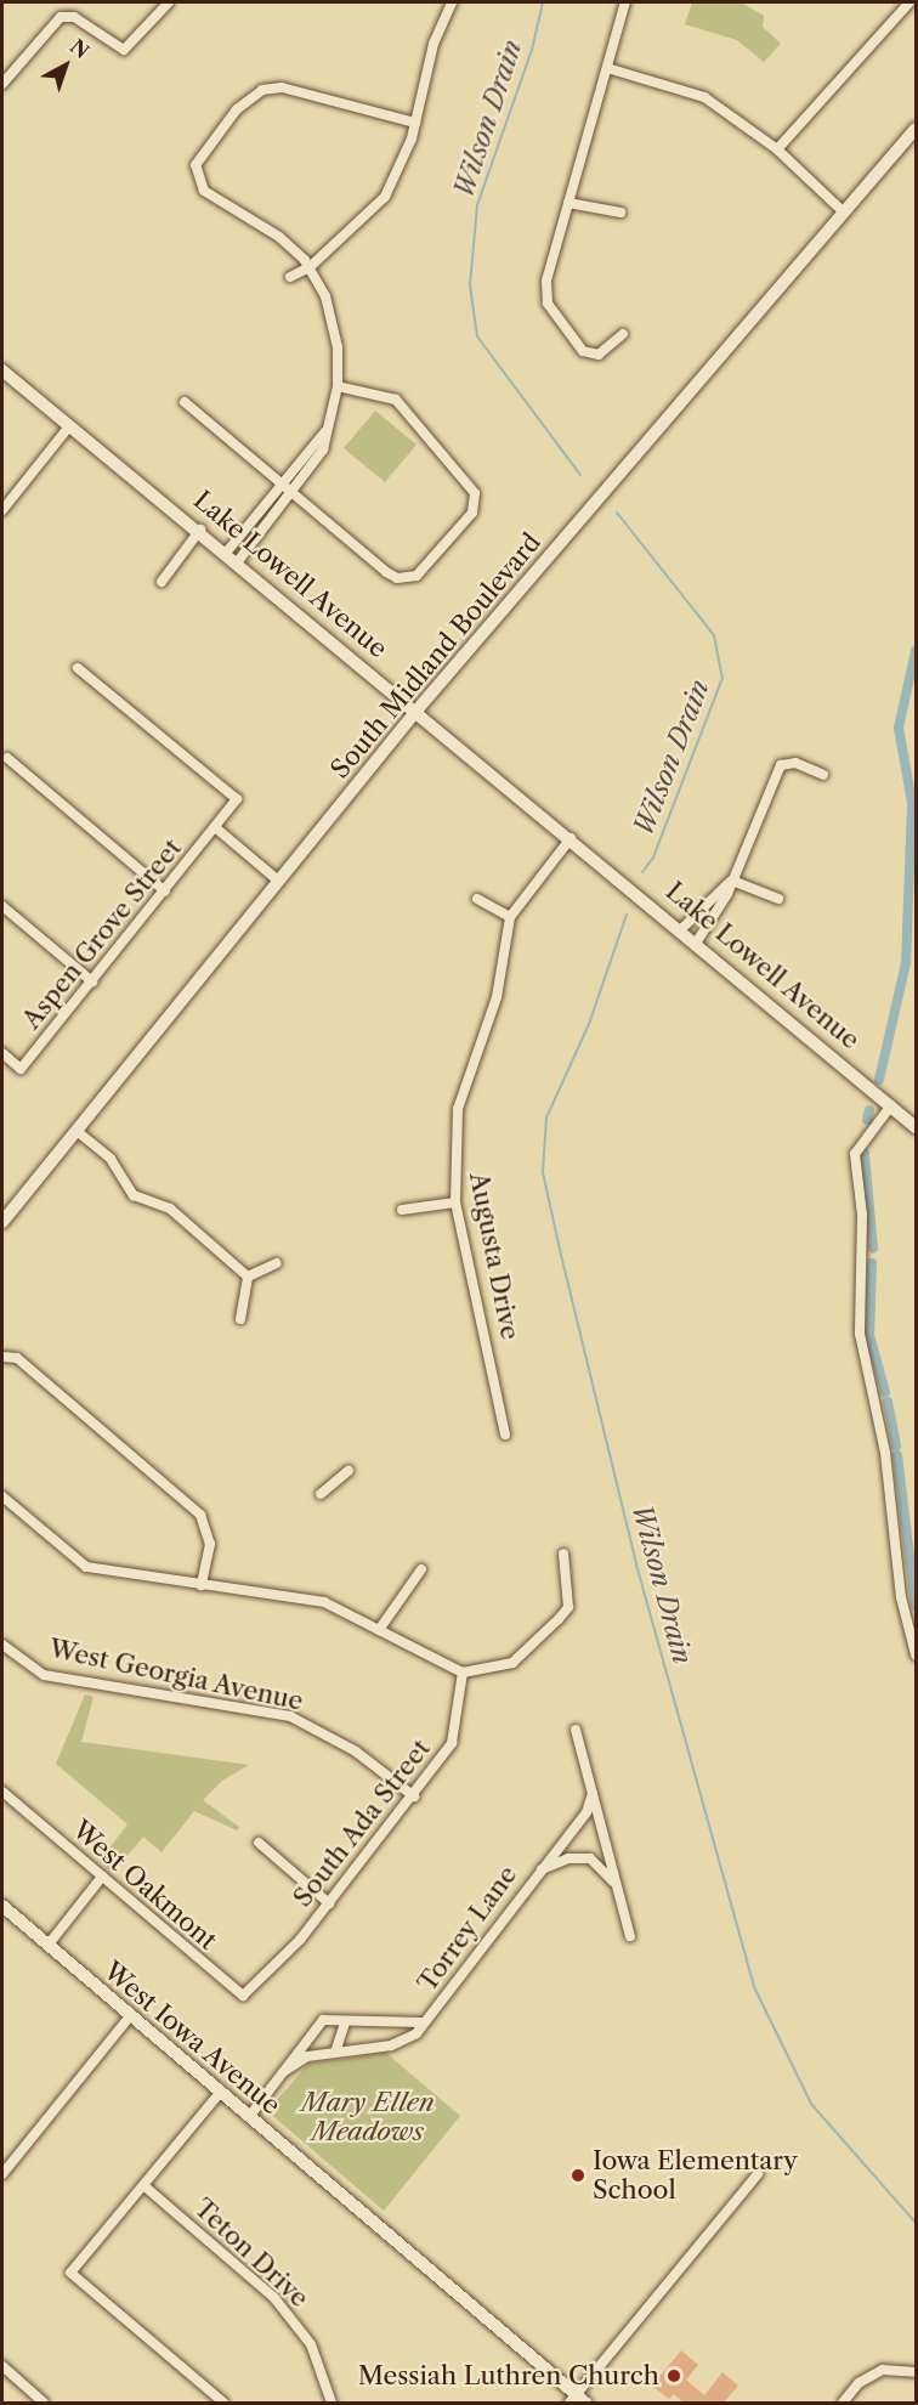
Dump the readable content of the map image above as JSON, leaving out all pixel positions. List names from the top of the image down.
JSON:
{
  "streets": {
    "main road": ["Lake Lowell Avenue", "South Midland Boulevard", "West Iowa Avenue"],
    "street": [
      "Aspen Grove Street",
      "Augusta Drive",
      "West Georgia Avenue",
      "South Ada Street",
      "West Oakmont",
      "Torrey Lane",
      "Teton Drive"
    ]
  },
  "crossings": [
    ["Lake Lowell Avenue", "South Midland Boulevard"],
    ["Lake Lowell Avenue", "Augusta Drive"],
    ["South Midland Boulevard", "Aspen Grove Street"],
    ["West Georgia Avenue", "South Ada Street"],
    ["South Ada Street", "West Oakmont"],
    ["Torrey Lane", "West Iowa Avenue"]
  ],
  "water": ["Wilson Drain"],
  "parks": ["Mary Ellen Meadows"],
  "places": ["Iowa Elementary School", "Messiah Luthren Church"],
  "north": "top right"
}
